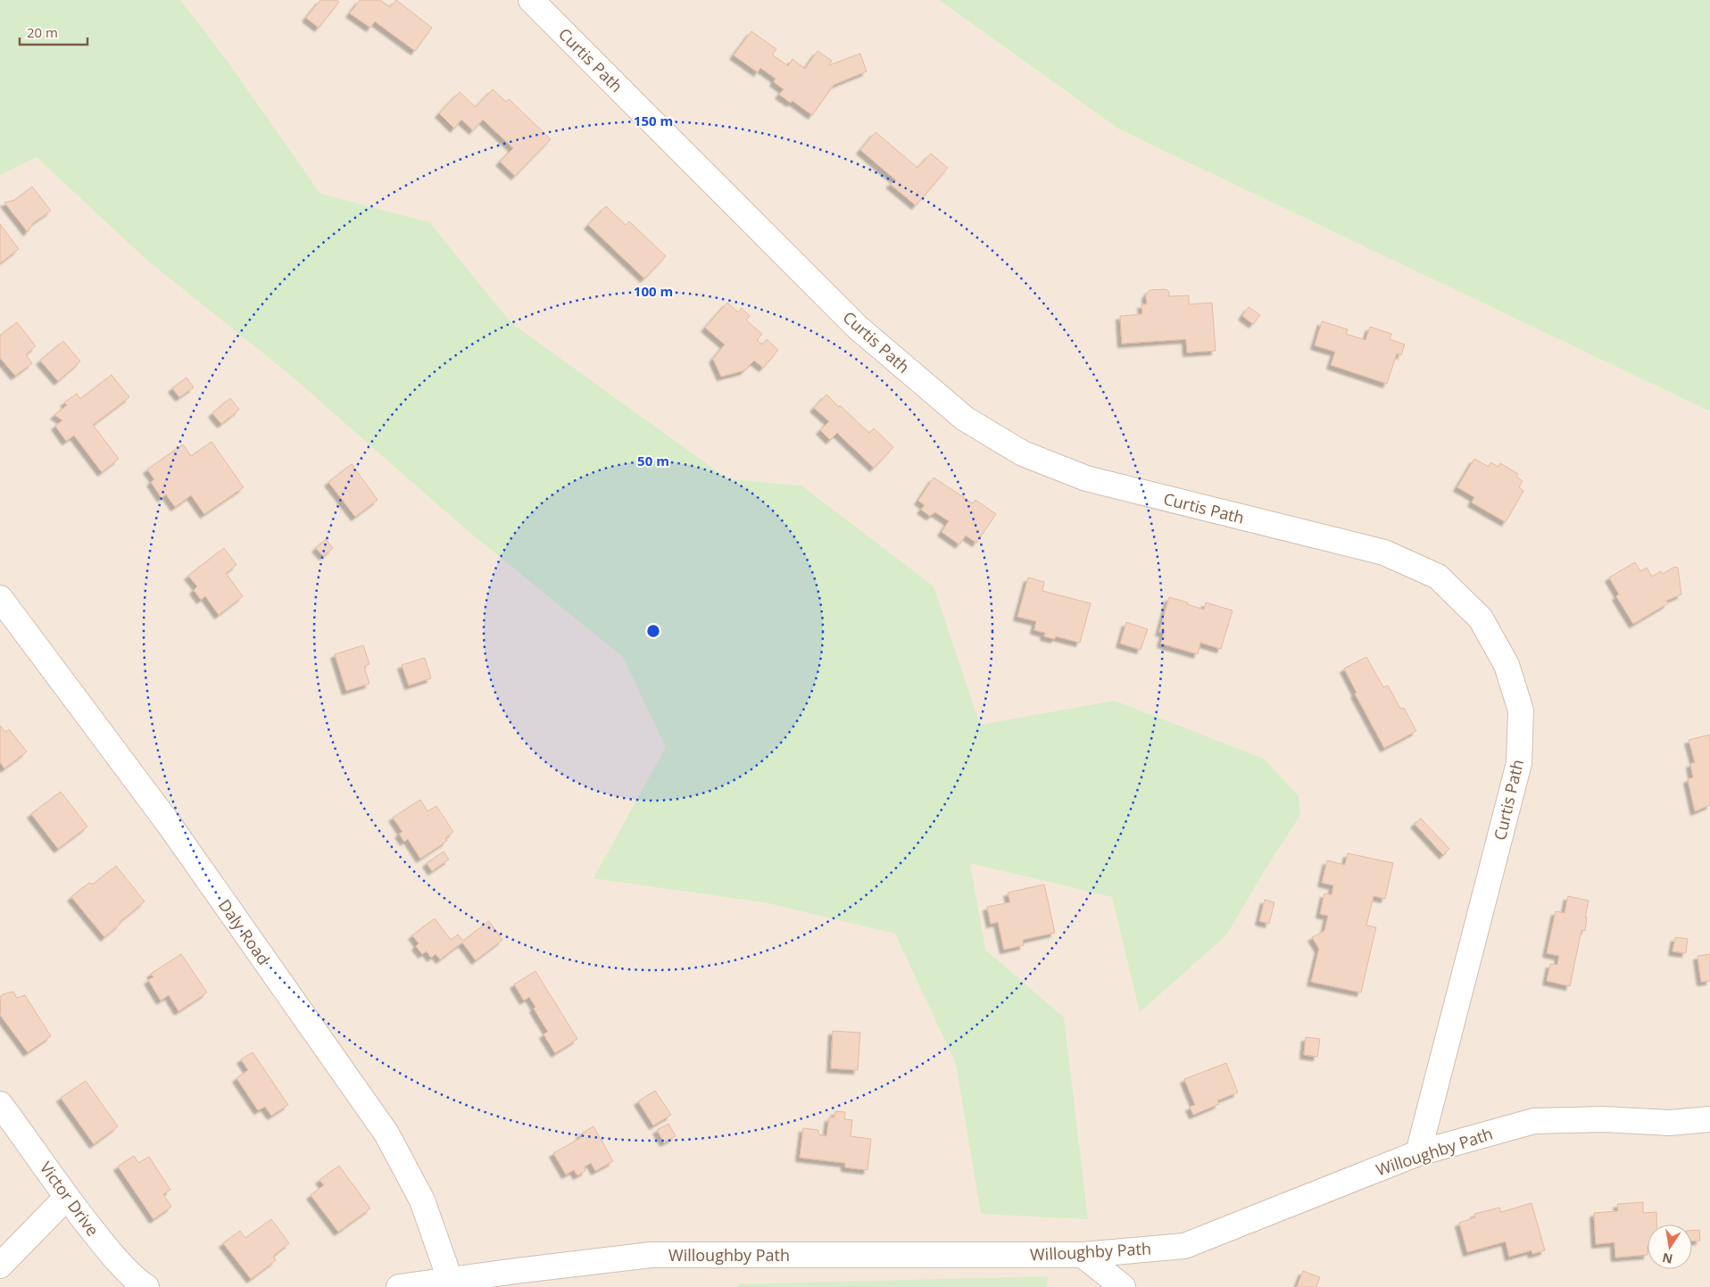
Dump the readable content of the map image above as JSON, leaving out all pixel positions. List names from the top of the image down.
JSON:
{
  "streets": {
    "street": [
      "Curtis Path",
      "Daly Road",
      "Willoughby Path",
      "Victor Drive"
    ]
  },
  "crossings": [
    ["Curtis Path", "Willoughby Path"],
    ["Daly Road", "Willoughby Path"]
  ],
  "scale_bar": "20 m",
  "north": "bottom",
  "rings": ["150 m", "100 m", "50 m"]
}
